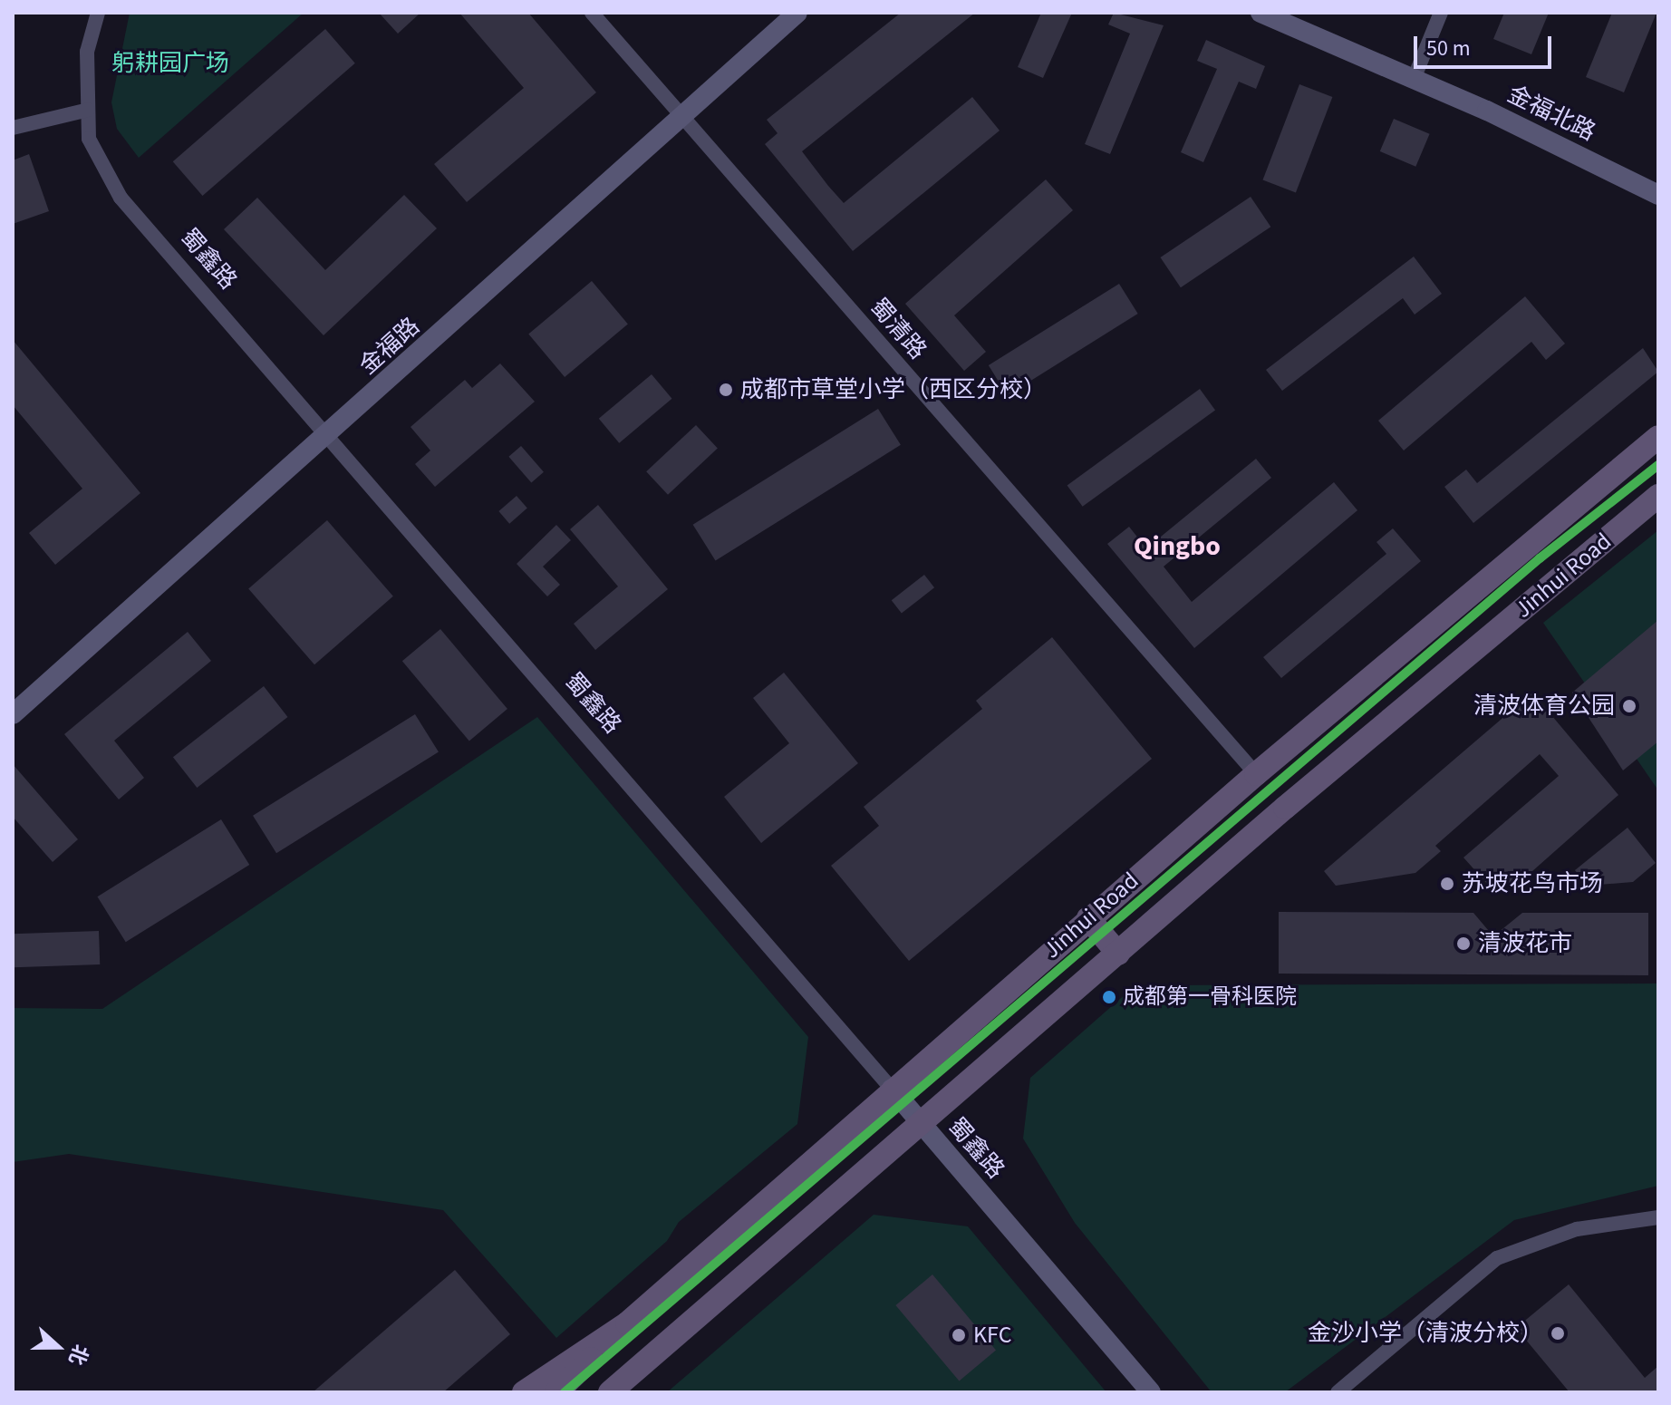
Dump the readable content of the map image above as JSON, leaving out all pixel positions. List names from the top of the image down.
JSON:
{
  "streets": {
    "main road": ["Jinhui Road"],
    "street": [
      "金福北路",
      "蜀鑫路",
      "蜀清路",
      "金福路"
    ]
  },
  "crossings": [
    ["蜀鑫路", "金福路"],
    ["蜀鑫路", "Jinhui Road"],
    ["蜀清路", "金福路"],
    ["蜀清路", "Jinhui Road"]
  ],
  "districts": ["Qingbo"],
  "parks": ["躬耕园广场"],
  "places": [
    "成都市草堂小学（西区分校）",
    "清波体育公园",
    "苏坡花鸟市场",
    "清波花市",
    "成都第一骨科医院",
    "金沙小学（清波分校）",
    "KFC"
  ],
  "scale_bar": "50 m",
  "north": "right"
}
